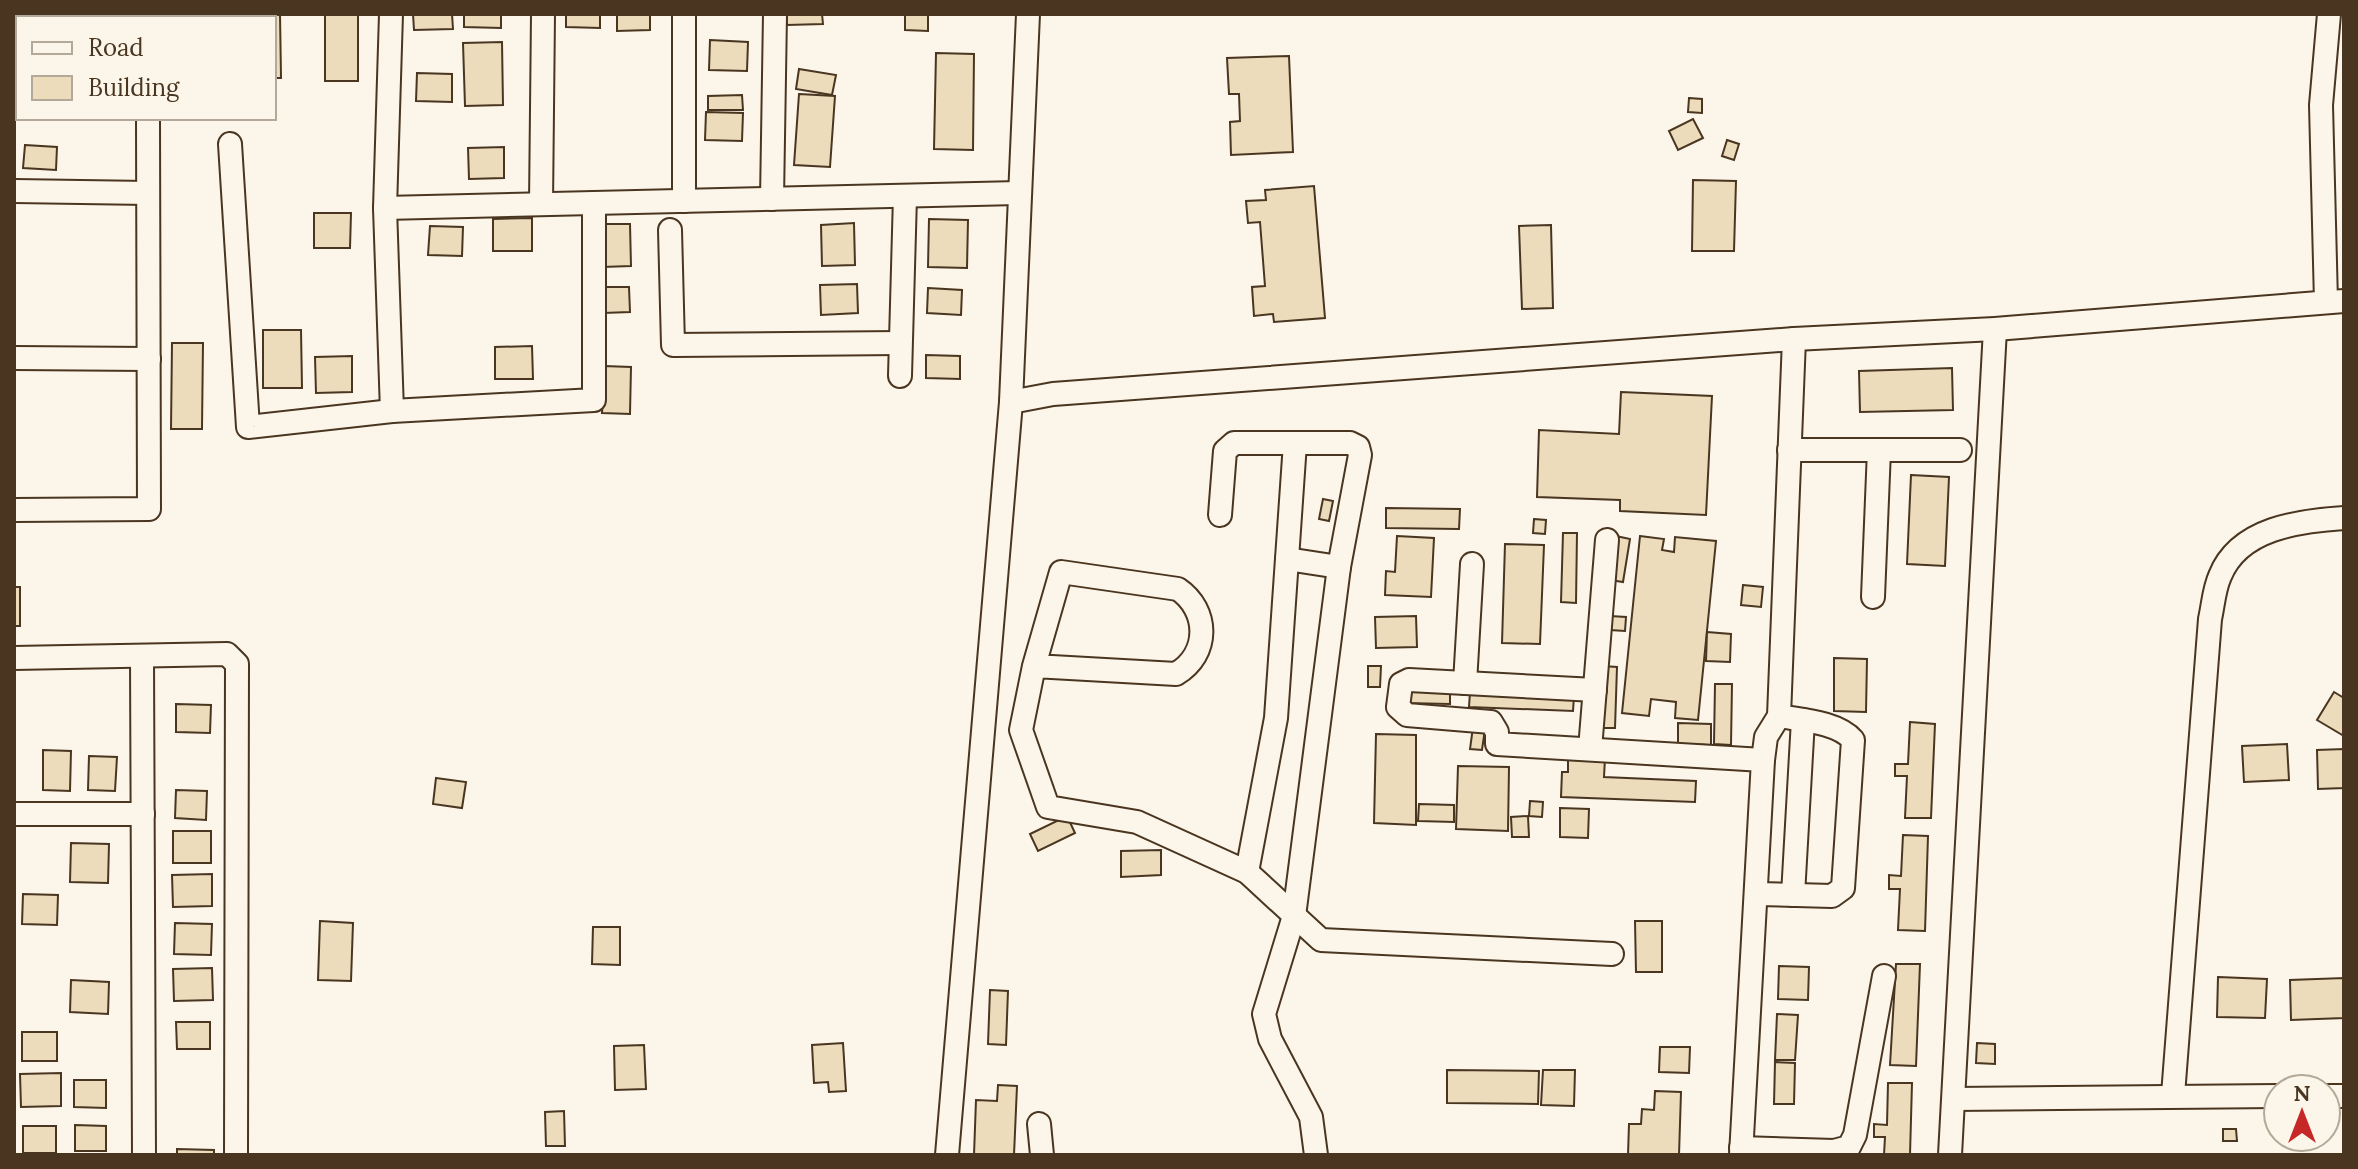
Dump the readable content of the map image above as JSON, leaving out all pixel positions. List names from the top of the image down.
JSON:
{
  "legend": ["Road", "Building"],
  "north": "top"
}
